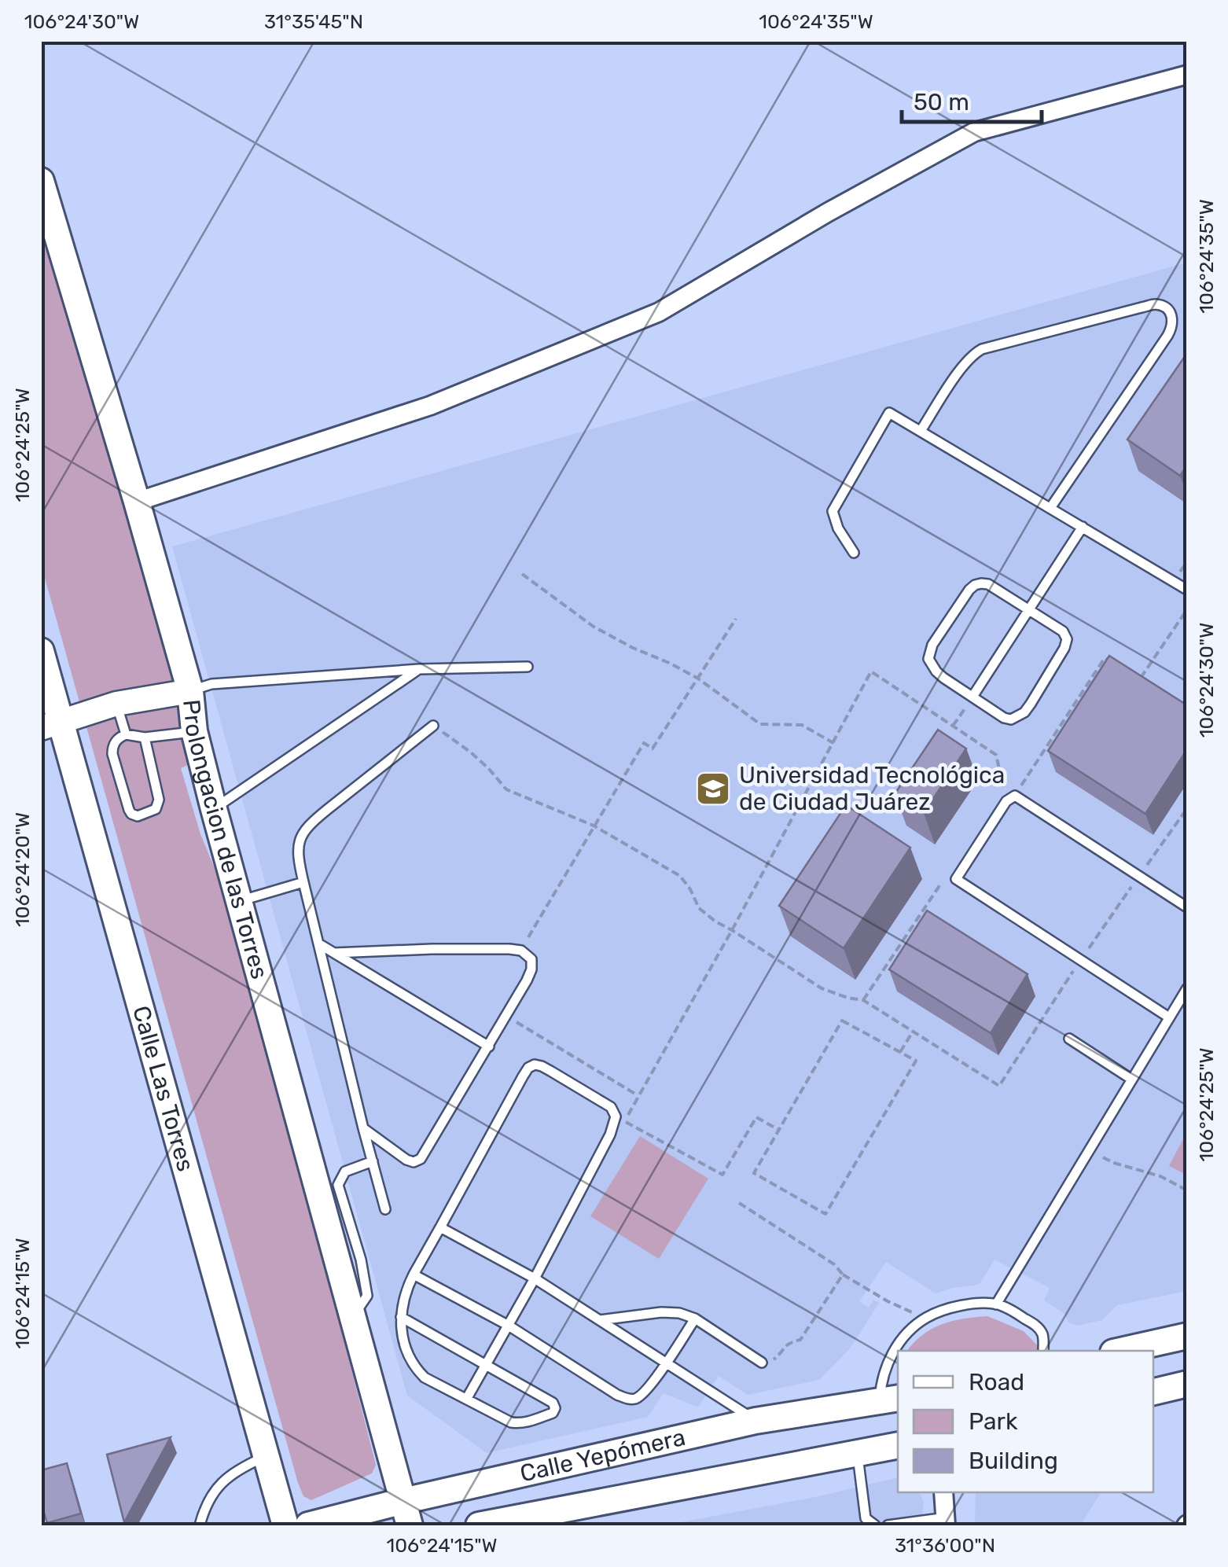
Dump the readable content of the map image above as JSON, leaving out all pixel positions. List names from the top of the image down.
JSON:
{
  "streets": {
    "main road": ["Prolongacion de las Torres", "Calle Las Torres", "Calle Yepómera"]
  },
  "crossings": [
    ["Prolongacion de las Torres", "Calle Yepómera"]
  ],
  "places": {
    "school or university": ["Universidad Tecnológica de Ciudad Juárez"]
  },
  "legend": ["Road", "Park", "Building"],
  "scale_bar": "50 m",
  "coordinates": [
    "106°24'30\"W",
    "31°35'45\"N",
    "106°24'35\"W",
    "106°24'25\"W",
    "106°24'20\"W",
    "106°24'15\"W",
    "31°36'00\"N"
  ]
}
